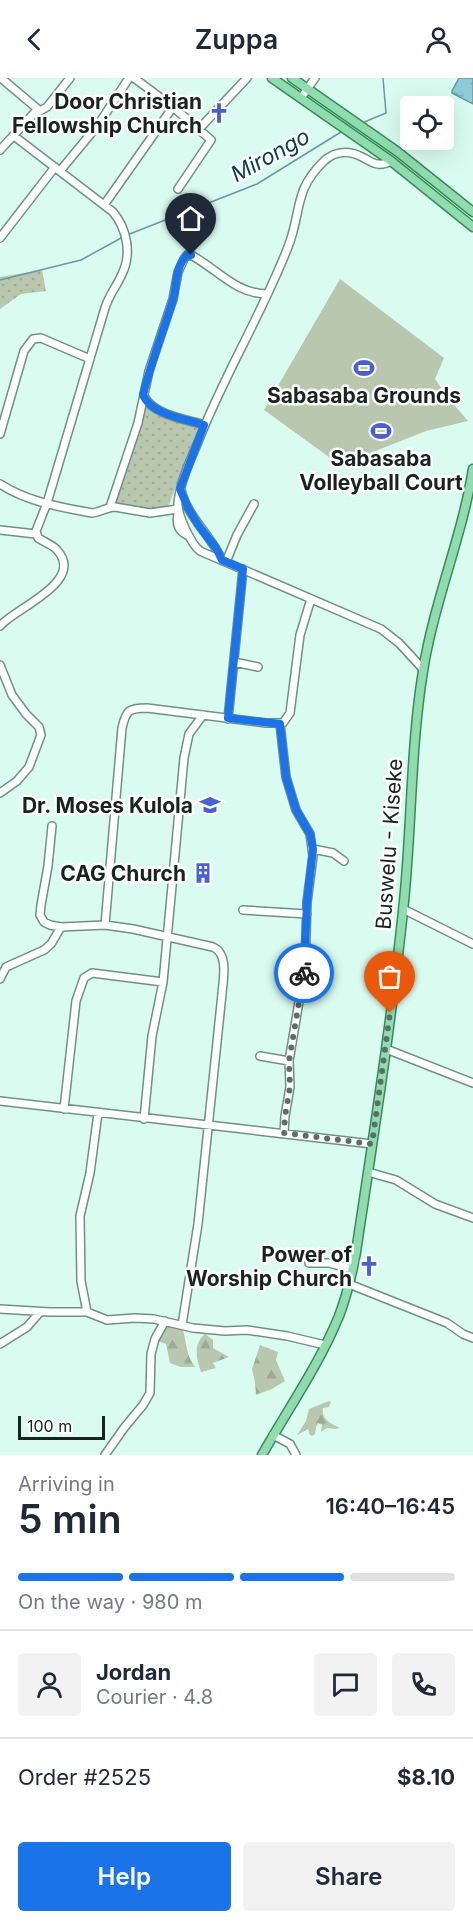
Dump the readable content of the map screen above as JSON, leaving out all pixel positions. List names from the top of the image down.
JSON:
{
  "streets": {
    "main road": ["Buswelu - Kiseke"]
  },
  "water": ["Mirongo"],
  "places": {
    "church": ["Door Christian Fellowship Church", "Power of Worship Church"],
    "sports": ["Sabasaba Grounds", "Sabasaba Volleyball Court"],
    "school or university": ["Dr. Moses Kulola"],
    "building": ["CAG Church"]
  },
  "scale_bar": "100 m",
  "page": {
    "header": "Zuppa",
    "scale": "100 m",
    "heading": ["5 min", "Arriving in", "16:40–16:45"],
    "panel": [
      "Jordan",
      "Courier · 4.8",
      "Order #2525",
      "$8.10"
    ],
    "bar": "On the way · 980 m",
    "buttons": ["Help", "Share"]
  }
}
